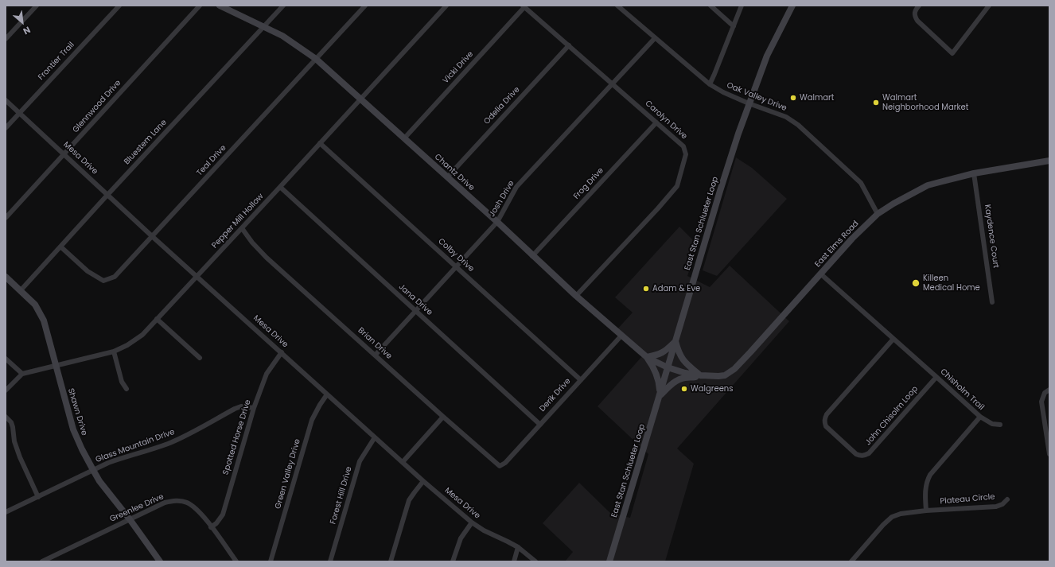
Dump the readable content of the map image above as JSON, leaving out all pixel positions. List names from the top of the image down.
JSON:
{
  "streets": {
    "main road": [
      "Chantz Drive",
      "East Stan Schlueter Loop",
      "East Elms Road",
      "Shawn Drive"
    ],
    "street": [
      "Frontier Trail",
      "Vicki Drive",
      "Oak Valley Drive",
      "Odelia Drive",
      "Glennwood Drive",
      "Carolyn Drive",
      "Bluestem Lane",
      "Mesa Drive",
      "Teal Drive",
      "Frog Drive",
      "Josh Drive",
      "Pepper Mill Hollow",
      "Kaydence Court",
      "Colby Drive",
      "Jana Drive",
      "Brian Drive",
      "Chisholm Trail",
      "Derik Drive",
      "John Chisolm Loop",
      "Spotted Horse Drive",
      "Glass Mountain Drive",
      "Green Valley Drive",
      "Forest Hill Drive",
      "Plateau Circle",
      "Greenlee Drive"
    ]
  },
  "crossings": [
    ["Frontier Trail", "Mesa Drive"],
    ["Vicki Drive", "Carolyn Drive"],
    ["Vicki Drive", "Chantz Drive"],
    ["Oak Valley Drive", "Josh Drive"],
    ["Oak Valley Drive", "East Stan Schlueter Loop"],
    ["Oak Valley Drive", "East Elms Road"],
    ["Odelia Drive", "Carolyn Drive"],
    ["Odelia Drive", "Chantz Drive"],
    ["Glennwood Drive", "Mesa Drive"],
    ["Carolyn Drive", "Chantz Drive"],
    ["Carolyn Drive", "Frog Drive"],
    ["Carolyn Drive", "Josh Drive"],
    ["Bluestem Lane", "Mesa Drive"],
    ["Bluestem Lane", "Teal Drive"],
    ["Bluestem Lane", "Chantz Drive"],
    ["Bluestem Lane", "Shawn Drive"],
    ["Mesa Drive", "Teal Drive"],
    ["Mesa Drive", "Pepper Mill Hollow"],
    ["Mesa Drive", "Spotted Horse Drive"],
    ["Mesa Drive", "Green Valley Drive"],
    ["Mesa Drive", "Forest Hill Drive"],
    ["Teal Drive", "Chantz Drive"],
    ["Chantz Drive", "Frog Drive"],
    ["Chantz Drive", "Josh Drive"],
    ["Chantz Drive", "Pepper Mill Hollow"],
    ["Chantz Drive", "East Stan Schlueter Loop"],
    ["Chantz Drive", "East Elms Road"],
    ["Chantz Drive", "Derik Drive"],
    ["Josh Drive", "Colby Drive"],
    ["Josh Drive", "Jana Drive"],
    ["Josh Drive", "Brian Drive"],
    ["Pepper Mill Hollow", "Colby Drive"],
    ["Pepper Mill Hollow", "Jana Drive"],
    ["Pepper Mill Hollow", "Brian Drive"],
    ["Pepper Mill Hollow", "Shawn Drive"],
    ["East Stan Schlueter Loop", "East Elms Road"],
    ["Kaydence Court", "East Elms Road"],
    ["East Elms Road", "Chisholm Trail"],
    ["Colby Drive", "Derik Drive"],
    ["Jana Drive", "Derik Drive"],
    ["Brian Drive", "Derik Drive"],
    ["Chisholm Trail", "John Chisolm Loop"],
    ["Chisholm Trail", "Plateau Circle"],
    ["Shawn Drive", "Glass Mountain Drive"],
    ["Shawn Drive", "Greenlee Drive"],
    ["Spotted Horse Drive", "Glass Mountain Drive"],
    ["Spotted Horse Drive", "Greenlee Drive"]
  ],
  "places": [
    "Walmart",
    "Walmart Neighborhood Market",
    "Killeen Medical Home",
    "Adam & Eve",
    "Walgreens"
  ],
  "north": "bottom right"
}
